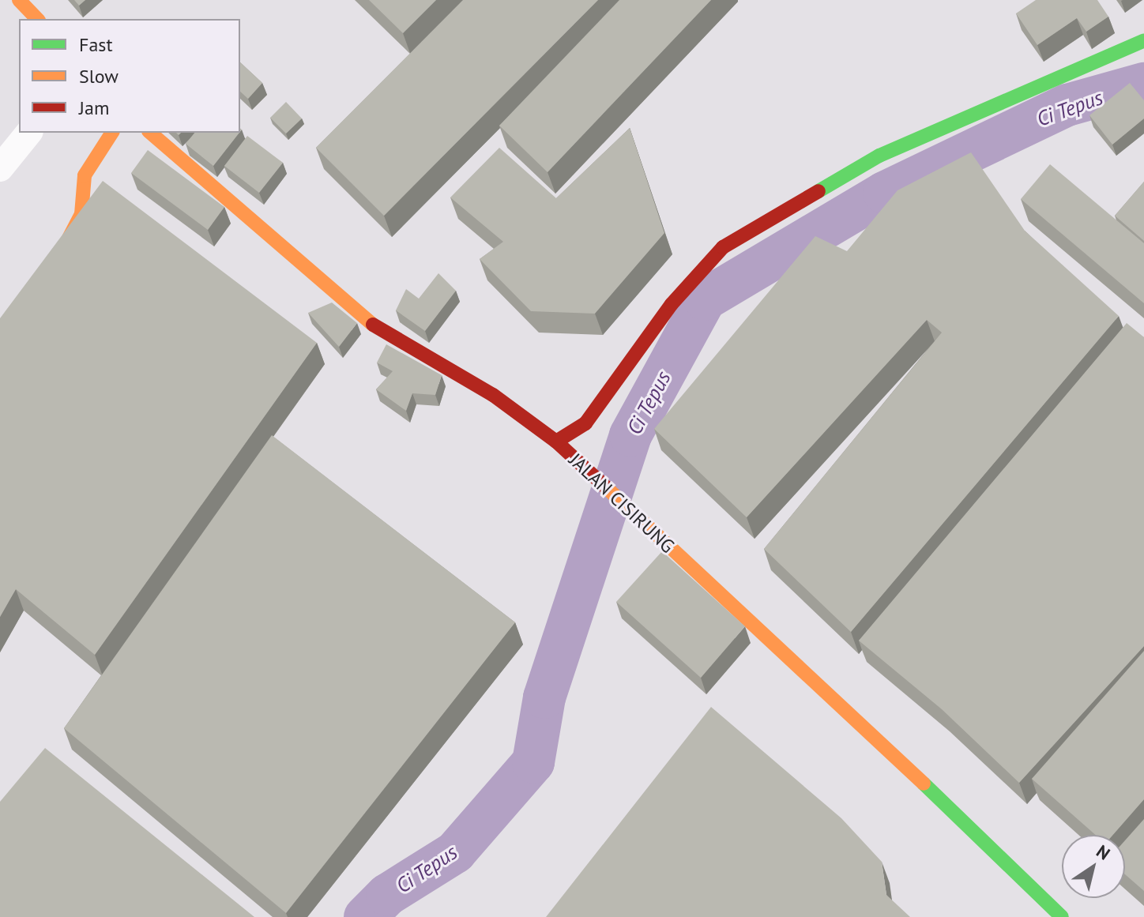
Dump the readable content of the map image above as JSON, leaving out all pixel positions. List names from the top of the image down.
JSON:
{
  "streets": {
    "main road": ["JALAN CISIRUNG"]
  },
  "water": ["Ci Tepus"],
  "legend": ["Fast", "Slow", "Jam"],
  "north": "top right"
}
